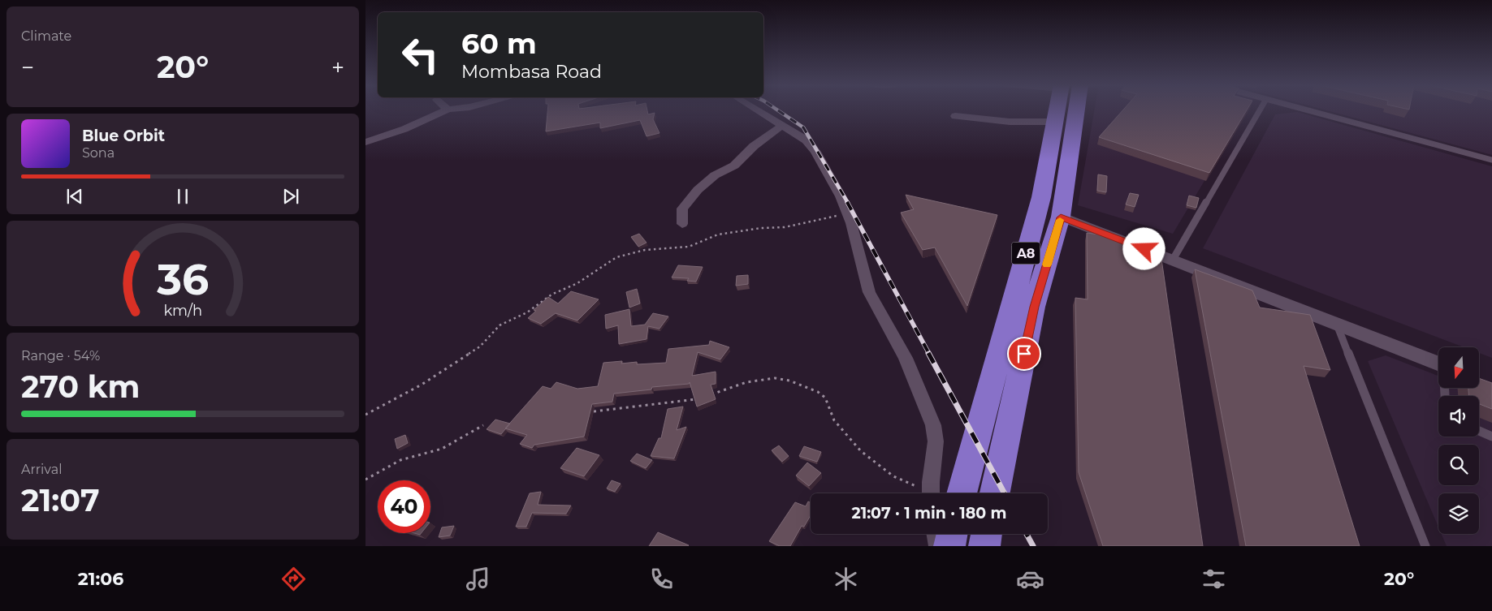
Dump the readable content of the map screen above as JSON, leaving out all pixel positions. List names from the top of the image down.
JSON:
{
  "streets": {
    "highway": ["A8"]
  },
  "north": "bottom",
  "page": {
    "tile": [
      "Climate",
      ["Range · 54%", "270 km"],
      ["Arrival", "21:07"]
    ],
    "turn": ["60 m", "Mombasa Road"],
    "heat": ["−", "20°", "+"],
    "song": ["Blue Orbit", "Sona"],
    "limit": "40",
    "trip": "21:07 · 1 min · 180 m",
    "tabs": ["21:06", "20°"],
    "gauge": ["36", "km/h"]
  }
}
